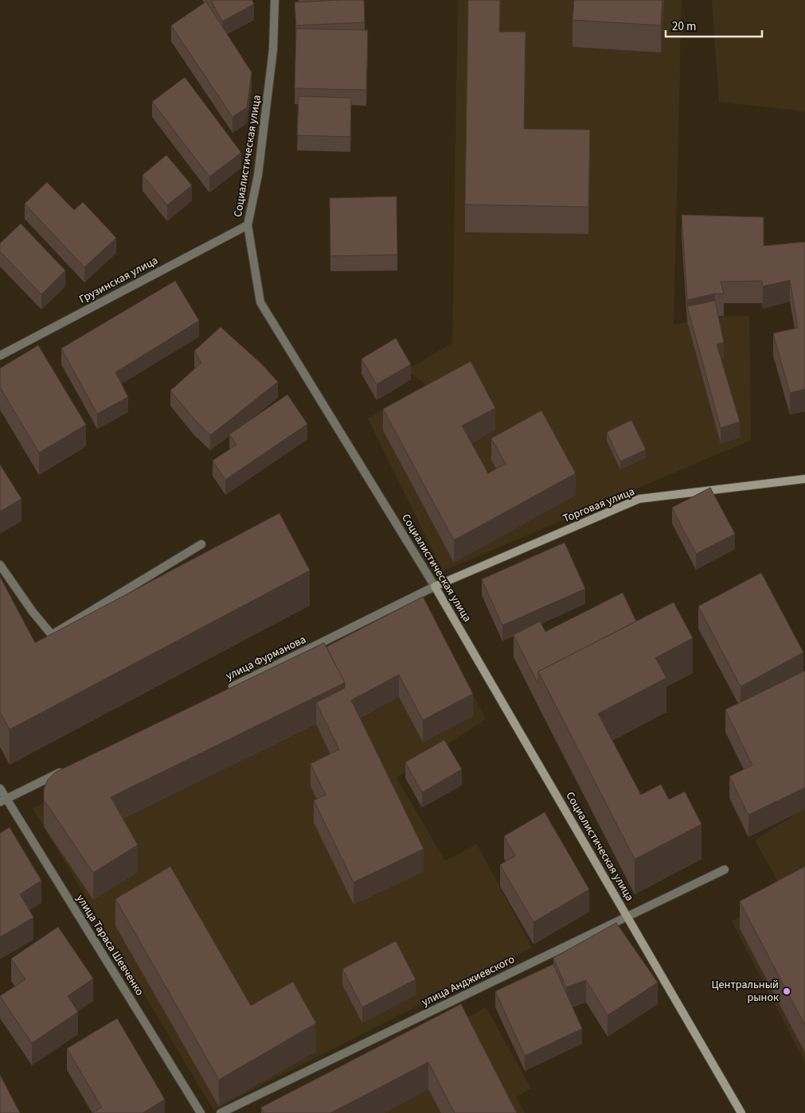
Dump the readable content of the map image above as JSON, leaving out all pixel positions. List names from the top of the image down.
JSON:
{
  "streets": {
    "street": [
      "Социалистическая улица",
      "Грузинская улица",
      "Торговая улица",
      "улица Фурманова",
      "улица Тараса Шевченко",
      "улица Анджиевского"
    ]
  },
  "crossings": [
    ["Социалистическая улица", "Грузинская улица"],
    ["Социалистическая улица", "Торговая улица"],
    ["Социалистическая улица", "улица Фурманова"],
    ["Социалистическая улица", "улица Анджиевского"],
    ["Торговая улица", "улица Фурманова"]
  ],
  "places": ["Центральный рынок"],
  "scale_bar": "20 m"
}
